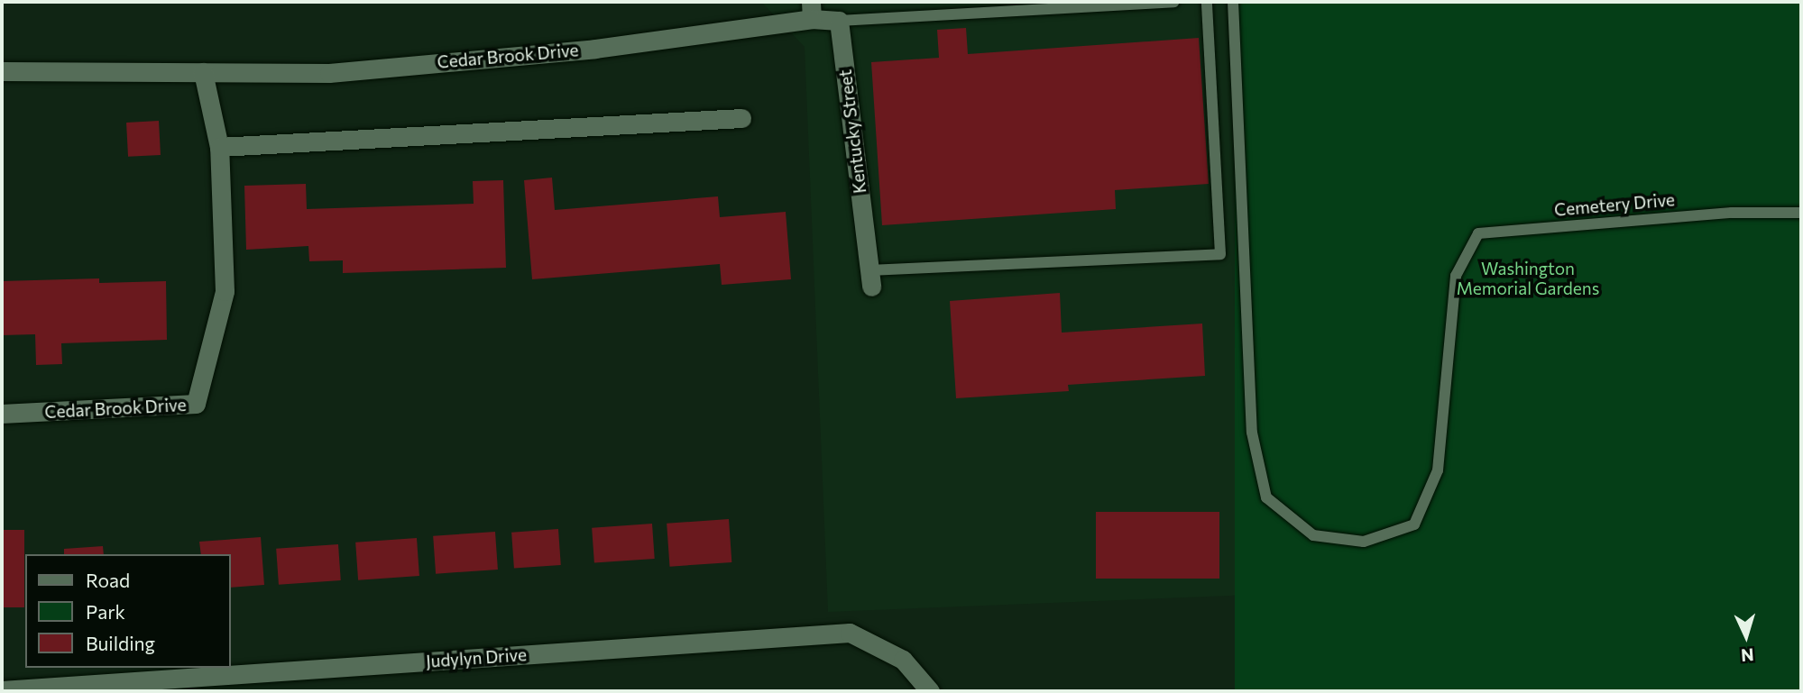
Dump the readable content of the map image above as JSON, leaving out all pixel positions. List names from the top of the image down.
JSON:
{
  "streets": {
    "street": ["Cedar Brook Drive", "Kentucky Street", "Judylyn Drive"],
    "lane": ["Cemetery Drive"]
  },
  "parks": ["Washington Memorial Gardens"],
  "legend": ["Road", "Park", "Building"],
  "north": "bottom"
}
